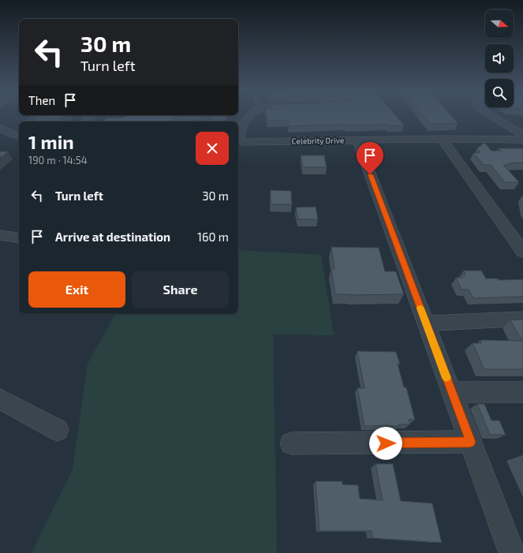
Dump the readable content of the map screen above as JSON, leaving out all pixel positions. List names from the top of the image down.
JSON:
{
  "streets": {
    "street": ["Celebrity Drive"]
  },
  "north": "right",
  "page": {
    "turn": ["30 m", "Turn left"],
    "then": "Then",
    "heading": ["1 min", "190 m · 14:54"],
    "list": [
      {
        "name": "Turn left",
        "value": "30 m"
      },
      {
        "name": "Arrive at destination",
        "value": "160 m"
      }
    ],
    "buttons": ["Exit", "Share"]
  }
}
